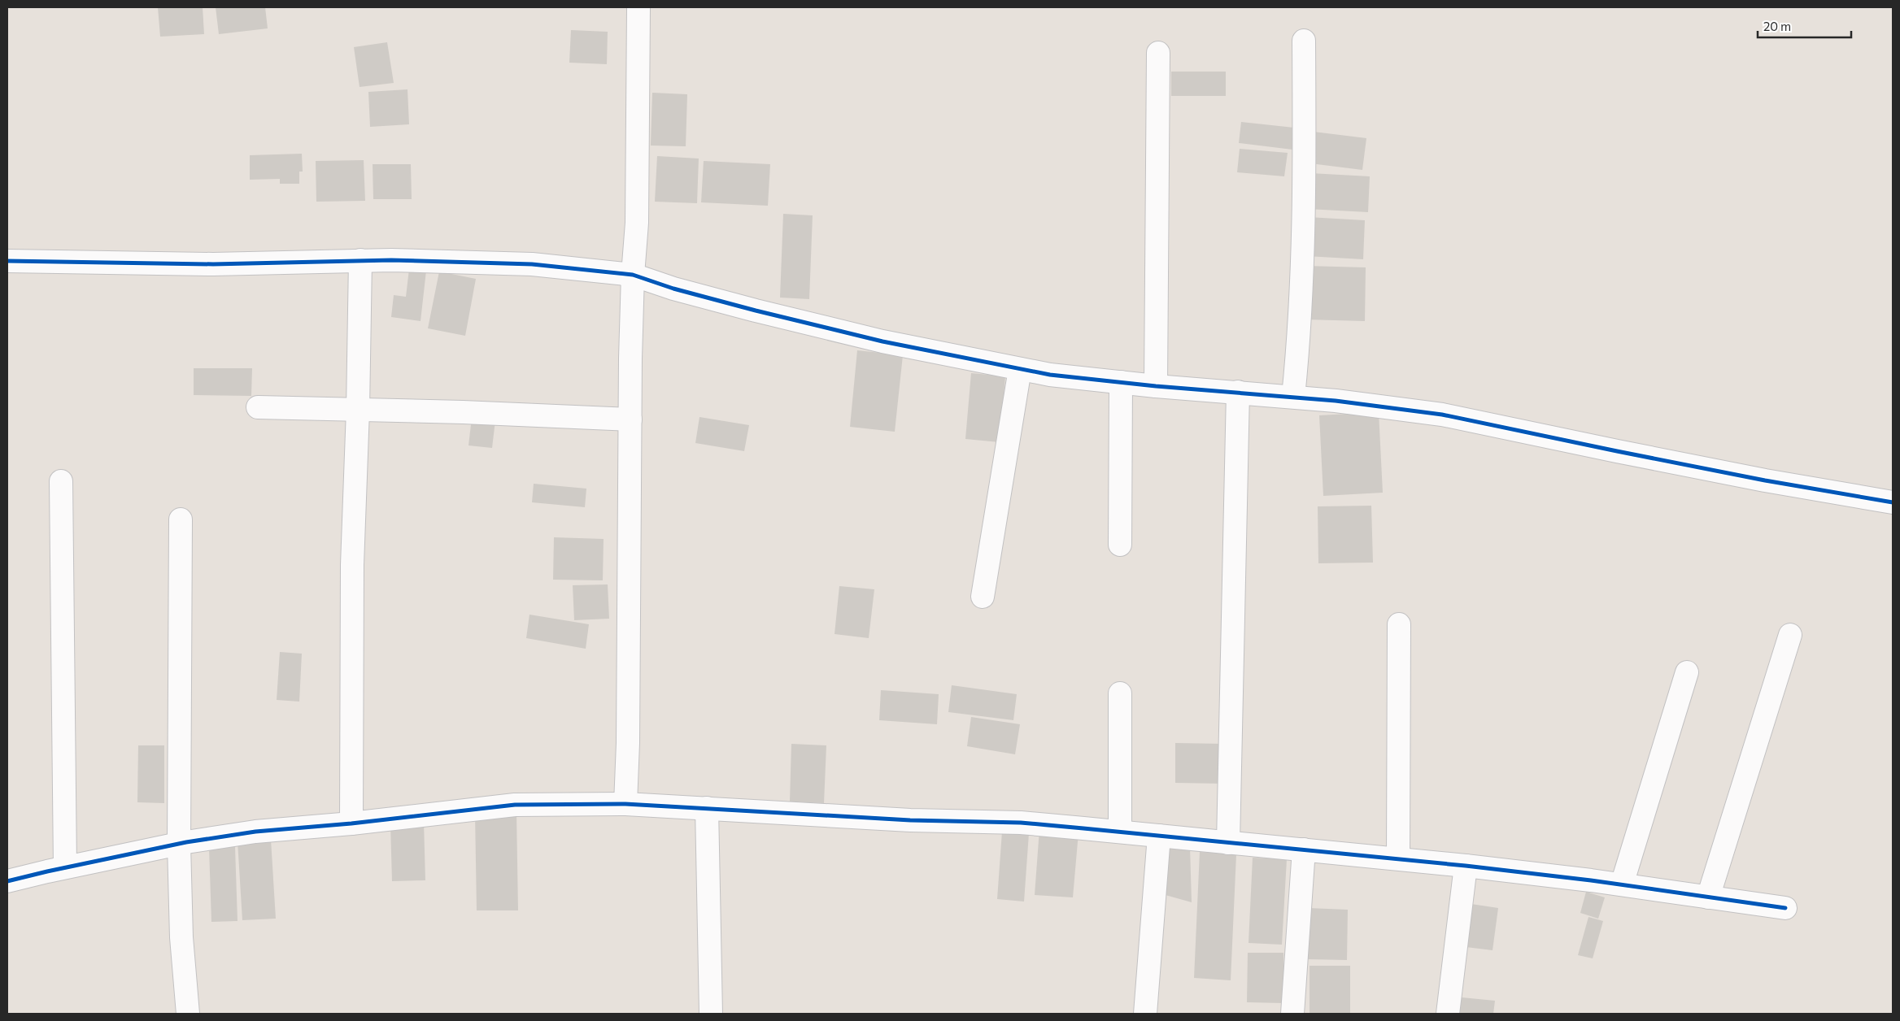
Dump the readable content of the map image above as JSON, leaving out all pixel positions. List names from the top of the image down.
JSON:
{
  "scale_bar": "20 m"
}
